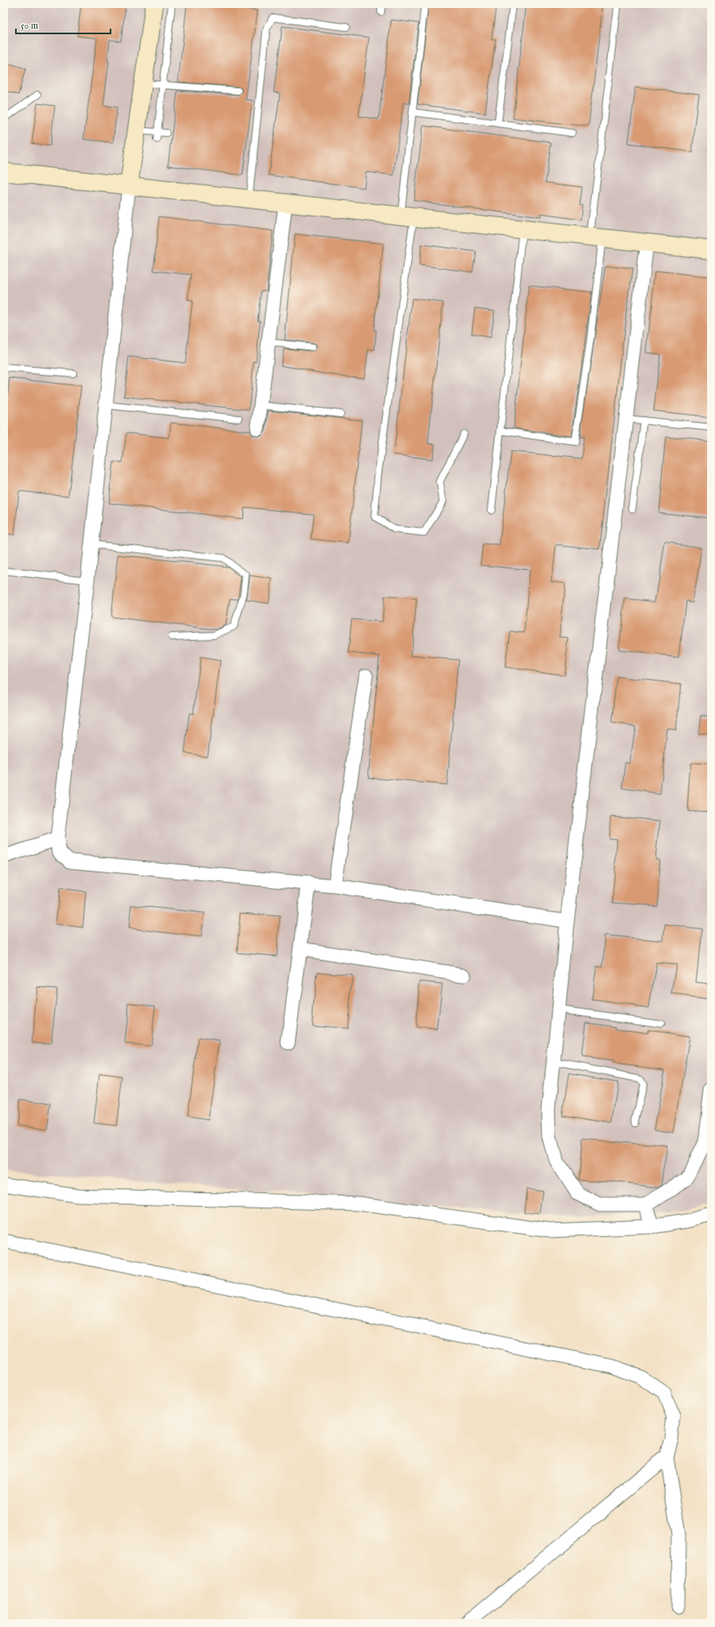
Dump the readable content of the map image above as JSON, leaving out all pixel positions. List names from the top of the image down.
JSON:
{
  "scale_bar": "50 m"
}
